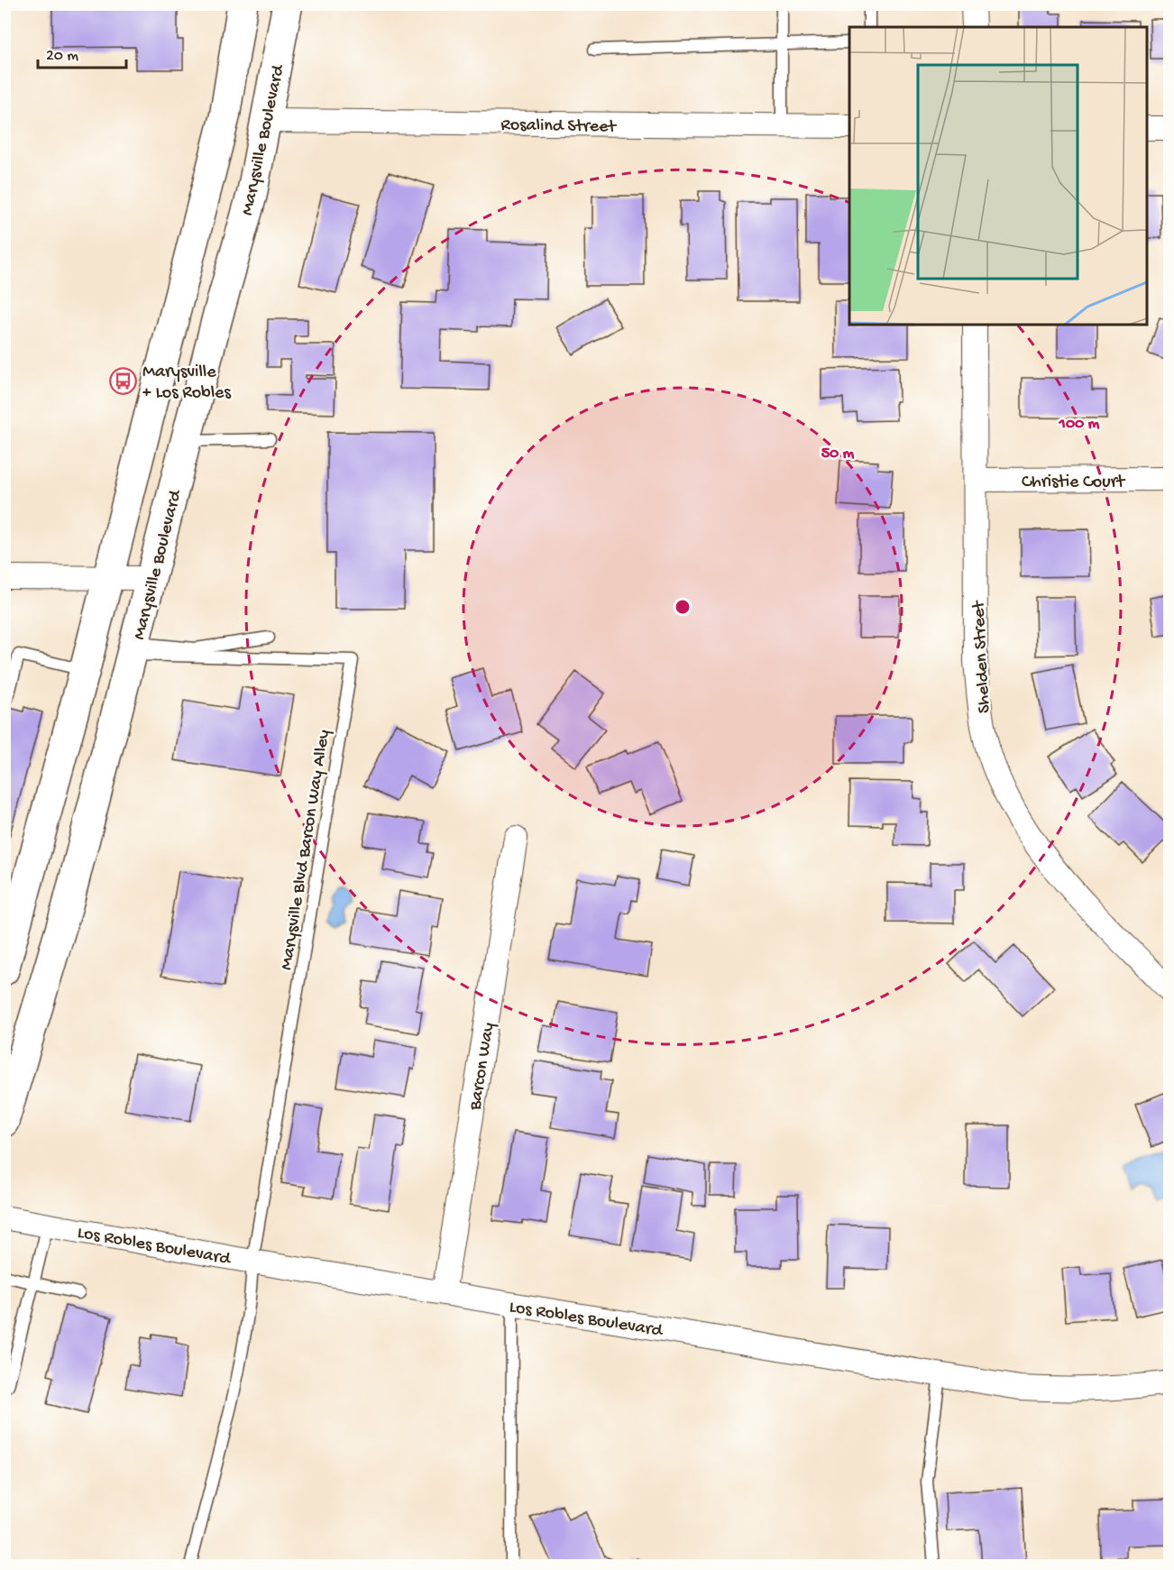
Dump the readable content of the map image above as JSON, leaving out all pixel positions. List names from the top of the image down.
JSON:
{
  "streets": {
    "main road": ["Marysville Boulevard"],
    "street": [
      "Rosalind Street",
      "Christie Court",
      "Shelden Street",
      "Barcon Way",
      "Los Robles Boulevard"
    ],
    "lane": ["Marysville Blvd Barcon Way Alley"]
  },
  "crossings": [
    ["Rosalind Street", "Marysville Boulevard"],
    ["Marysville Boulevard", "Marysville Blvd Barcon Way Alley"],
    ["Christie Court", "Shelden Street"],
    ["Marysville Blvd Barcon Way Alley", "Los Robles Boulevard"],
    ["Barcon Way", "Los Robles Boulevard"]
  ],
  "places": {
    "bus stop": ["Marysville + Los Robles"]
  },
  "scale_bar": "20 m",
  "rings": ["100 m", "50 m"]
}
